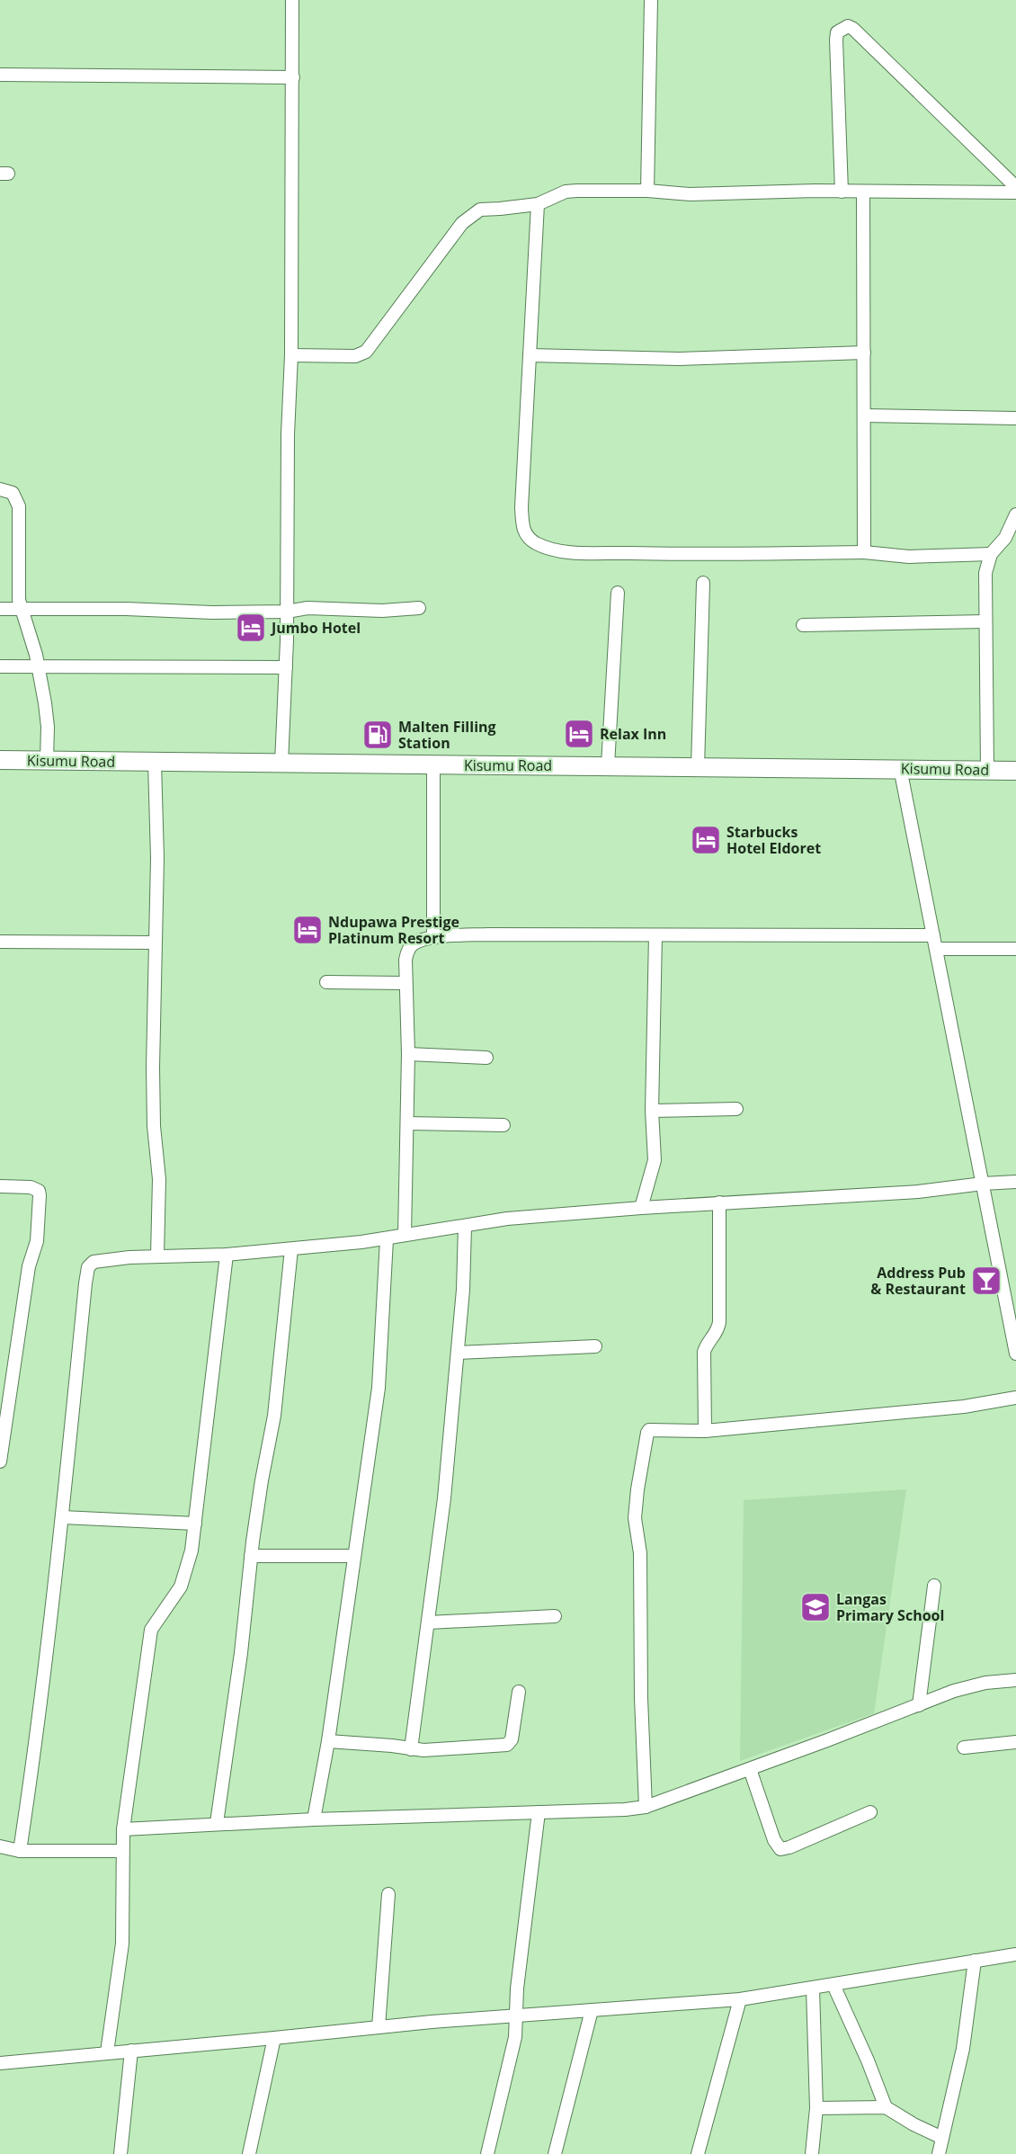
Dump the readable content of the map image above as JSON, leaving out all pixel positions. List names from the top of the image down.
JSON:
{
  "streets": {
    "highway": ["Kisumu Road"]
  },
  "places": {
    "hotel": [
      "Jumbo Hotel",
      "Relax Inn",
      "Starbucks Hotel Eldoret",
      "Ndupawa Prestige Platinum Resort"
    ],
    "fuel station": ["Malten Filling Station"],
    "bar": ["Address Pub & Restaurant"],
    "school or university": ["Langas Primary School"]
  }
}
